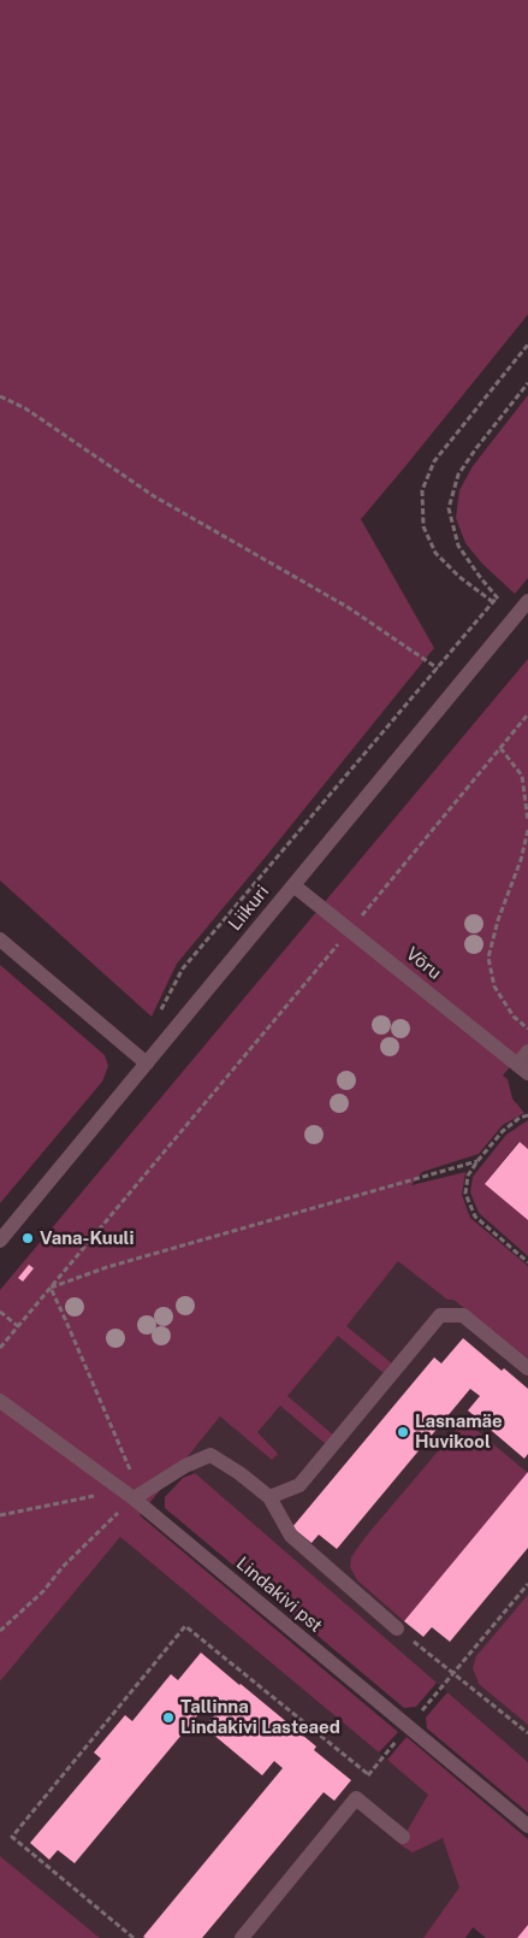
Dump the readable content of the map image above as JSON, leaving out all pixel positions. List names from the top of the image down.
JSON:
{
  "streets": {
    "street": ["Liikuri", "Võru", "Lindakivi pst"]
  },
  "crossings": [
    ["Liikuri", "Võru"]
  ],
  "places": ["Vana-Kuuli", "Lasnamäe Huvikool", "Tallinna Lindakivi Lasteaed"]
}
